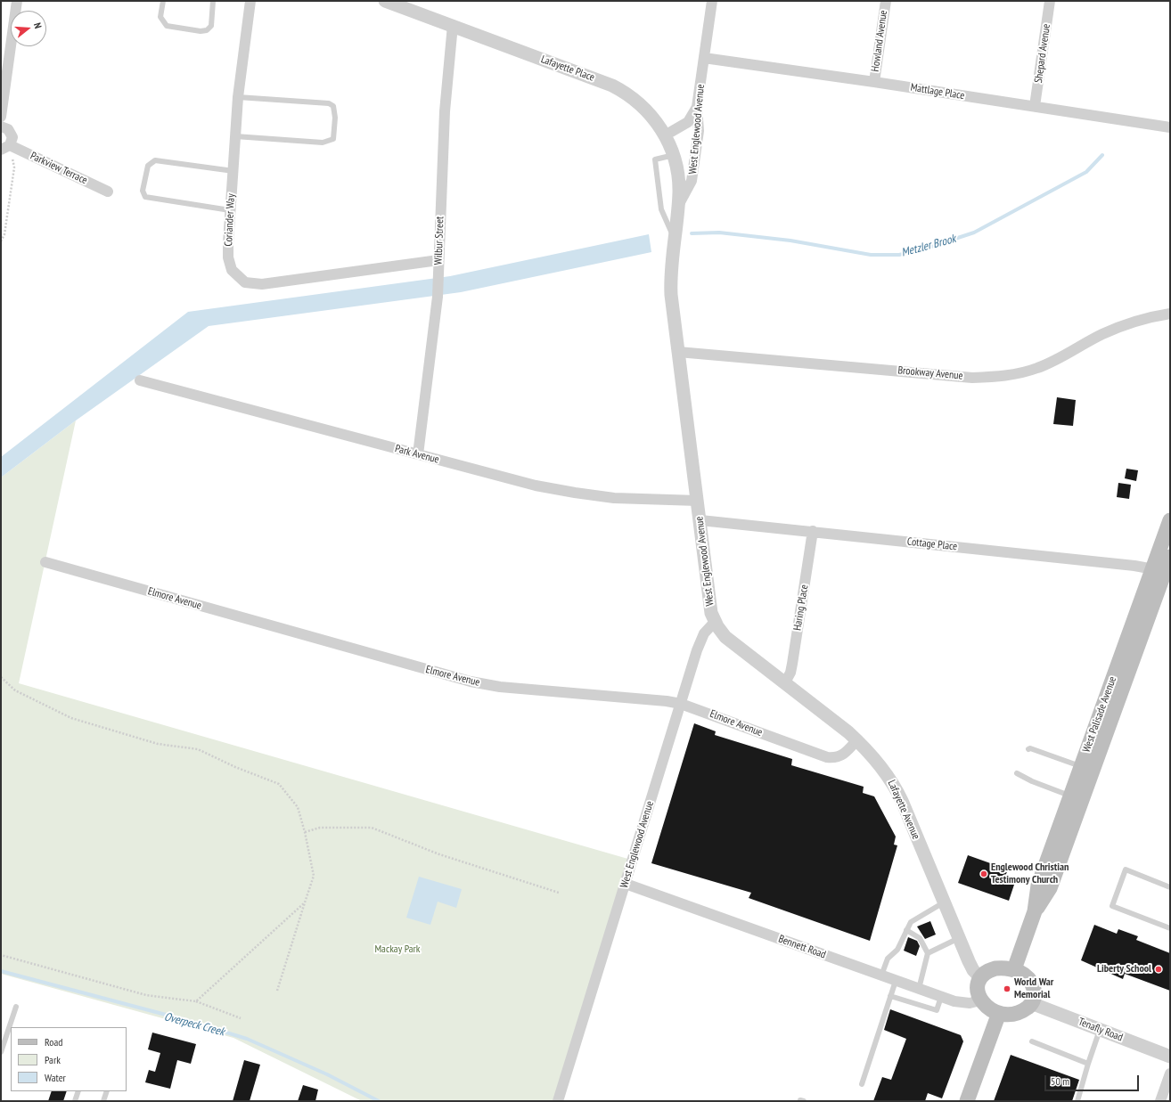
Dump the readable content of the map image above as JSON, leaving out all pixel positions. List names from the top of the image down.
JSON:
{
  "streets": {
    "main road": ["West Palisade Avenue"],
    "street": [
      "Howland Avenue",
      "Shepard Avenue",
      "Lafayette Place",
      "Mattlage Place",
      "West Englewood Avenue",
      "Parkview Terrace",
      "Coriander Way",
      "Wilbur Street",
      "Brookway Avenue",
      "Park Avenue",
      "Cottage Place",
      "Elmore Avenue",
      "Haring Place",
      "Lafayette Avenue",
      "Bennett Road",
      "Tenafly Road"
    ]
  },
  "crossings": [
    ["Howland Avenue", "Mattlage Place"],
    ["Shepard Avenue", "Mattlage Place"],
    ["Lafayette Place", "West Englewood Avenue"],
    ["Lafayette Place", "Wilbur Street"],
    ["Mattlage Place", "West Englewood Avenue"],
    ["West Englewood Avenue", "Brookway Avenue"],
    ["West Englewood Avenue", "Park Avenue"],
    ["West Englewood Avenue", "Cottage Place"],
    ["West Englewood Avenue", "Elmore Avenue"],
    ["West Englewood Avenue", "Lafayette Avenue"],
    ["West Englewood Avenue", "Bennett Road"],
    ["Coriander Way", "Wilbur Street"],
    ["Wilbur Street", "Park Avenue"],
    ["Cottage Place", "Haring Place"],
    ["Cottage Place", "West Palisade Avenue"],
    ["Elmore Avenue", "Lafayette Avenue"],
    ["Haring Place", "Lafayette Avenue"],
    ["West Palisade Avenue", "Lafayette Avenue"],
    ["West Palisade Avenue", "Bennett Road"],
    ["West Palisade Avenue", "Tenafly Road"],
    ["Lafayette Avenue", "Bennett Road"],
    ["Lafayette Avenue", "Tenafly Road"],
    ["Bennett Road", "Tenafly Road"]
  ],
  "water": ["Metzler Brook", "Overpeck Creek"],
  "parks": ["Mackay Park"],
  "places": ["Englewood Christian Testimony Church", "Liberty School", "World War Memorial"],
  "legend": ["Road", "Park", "Water"],
  "scale_bar": "50 m",
  "north": "right"
}
